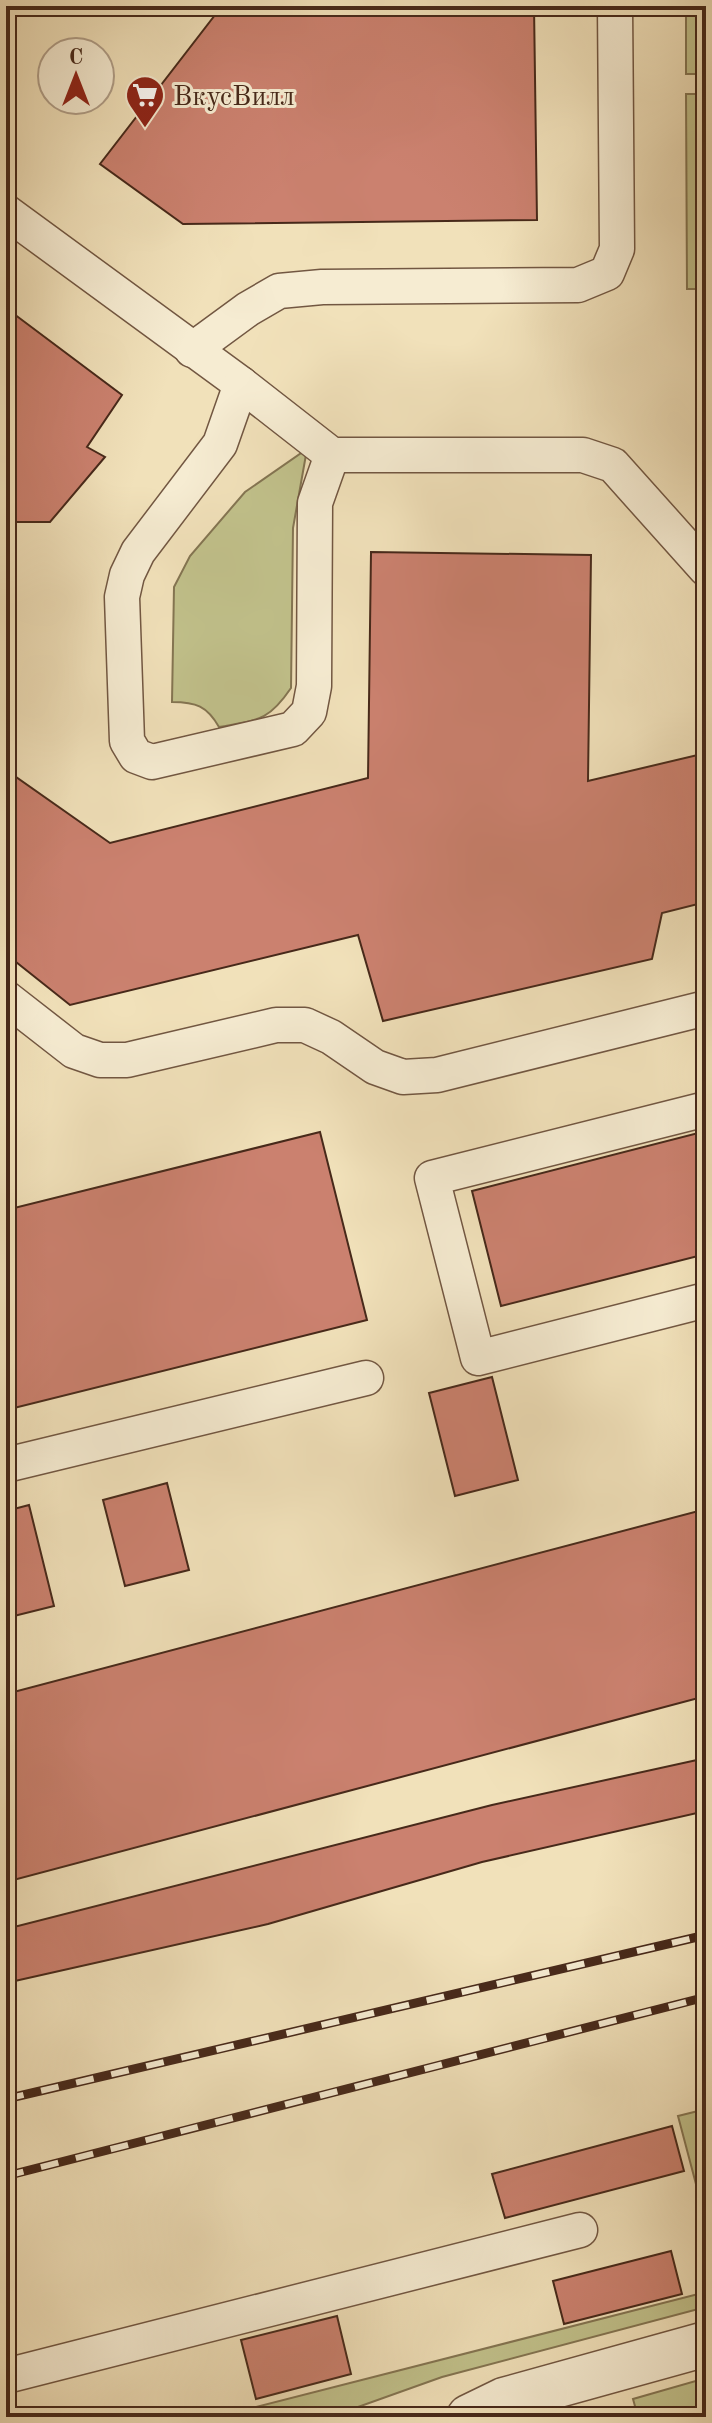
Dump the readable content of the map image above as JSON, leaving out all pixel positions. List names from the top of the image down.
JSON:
{
  "places": {
    "supermarket": ["ВкусВилл"]
  },
  "north": "top"
}
